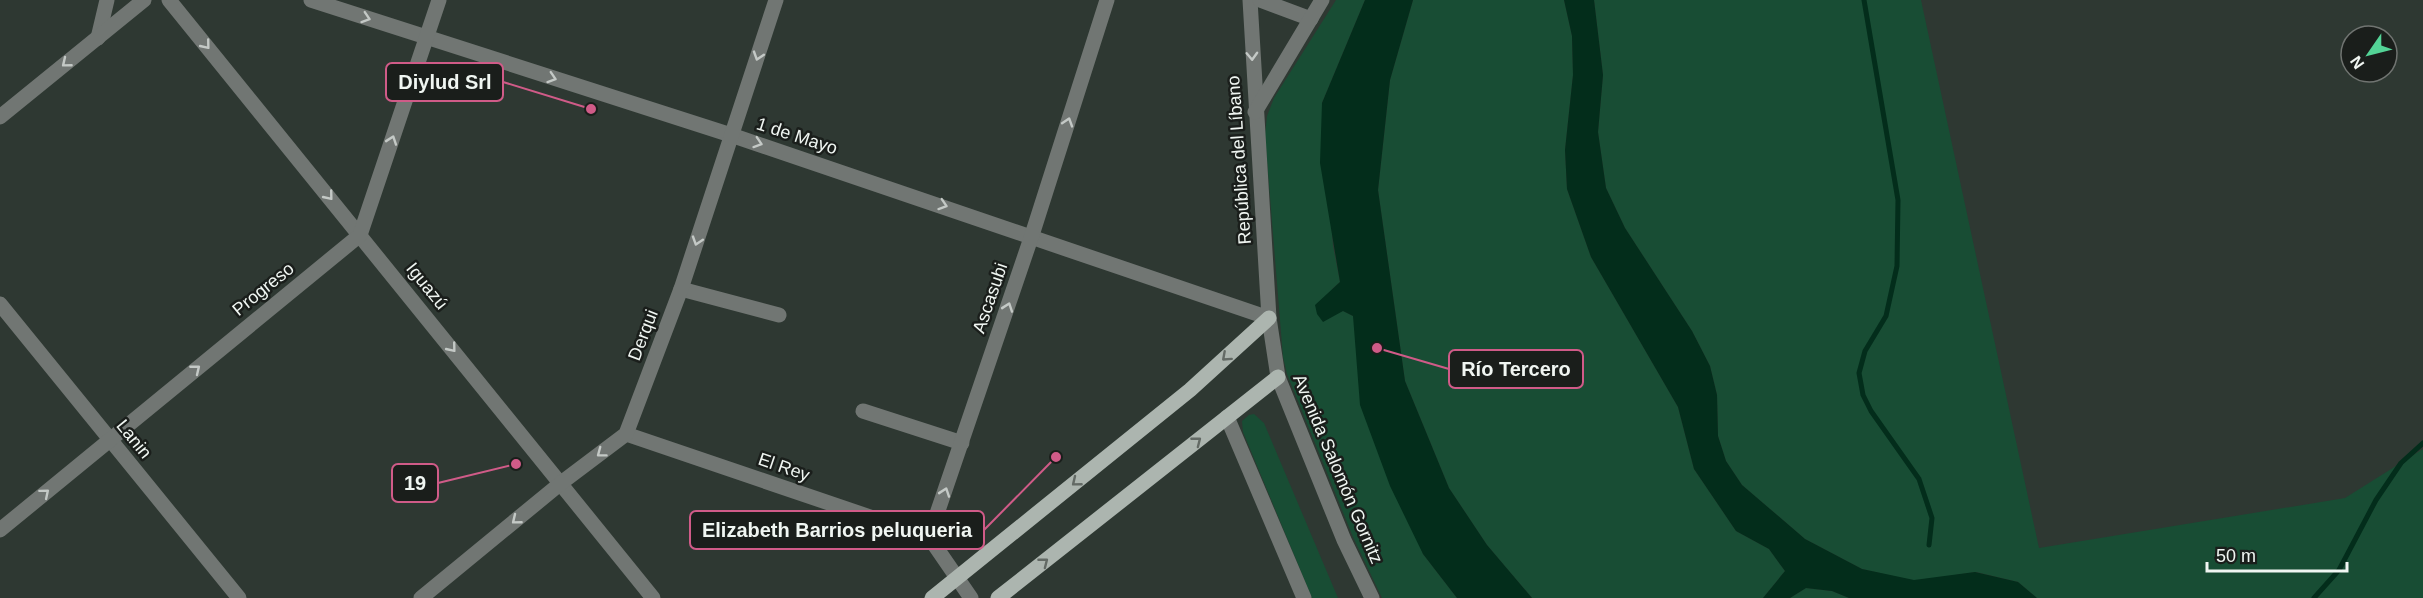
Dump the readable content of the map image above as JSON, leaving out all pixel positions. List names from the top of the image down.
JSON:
{
  "streets": {
    "street": [
      "1 de Mayo",
      "República del Líbano",
      "Iguazú",
      "Progreso",
      "Ascasubi",
      "Derqui",
      "Lanin",
      "El Rey",
      "Avenida Salomón Gornitz"
    ]
  },
  "crossings": [
    ["1 de Mayo", "República del Líbano"],
    ["1 de Mayo", "Ascasubi"],
    ["1 de Mayo", "Derqui"],
    ["1 de Mayo", "Avenida Salomón Gornitz"],
    ["República del Líbano", "Avenida Salomón Gornitz"],
    ["Iguazú", "Progreso"],
    ["Progreso", "Lanin"],
    ["Ascasubi", "El Rey"],
    ["Derqui", "El Rey"]
  ],
  "one_way": [
    "1 de Mayo",
    "Iguazú",
    "Progreso",
    "Ascasubi",
    "Derqui"
  ],
  "places": [
    "Diylud Srl",
    "Río Tercero",
    "Elizabeth Barrios peluqueria",
    "19"
  ],
  "scale_bar": "50 m",
  "north": "bottom left"
}
